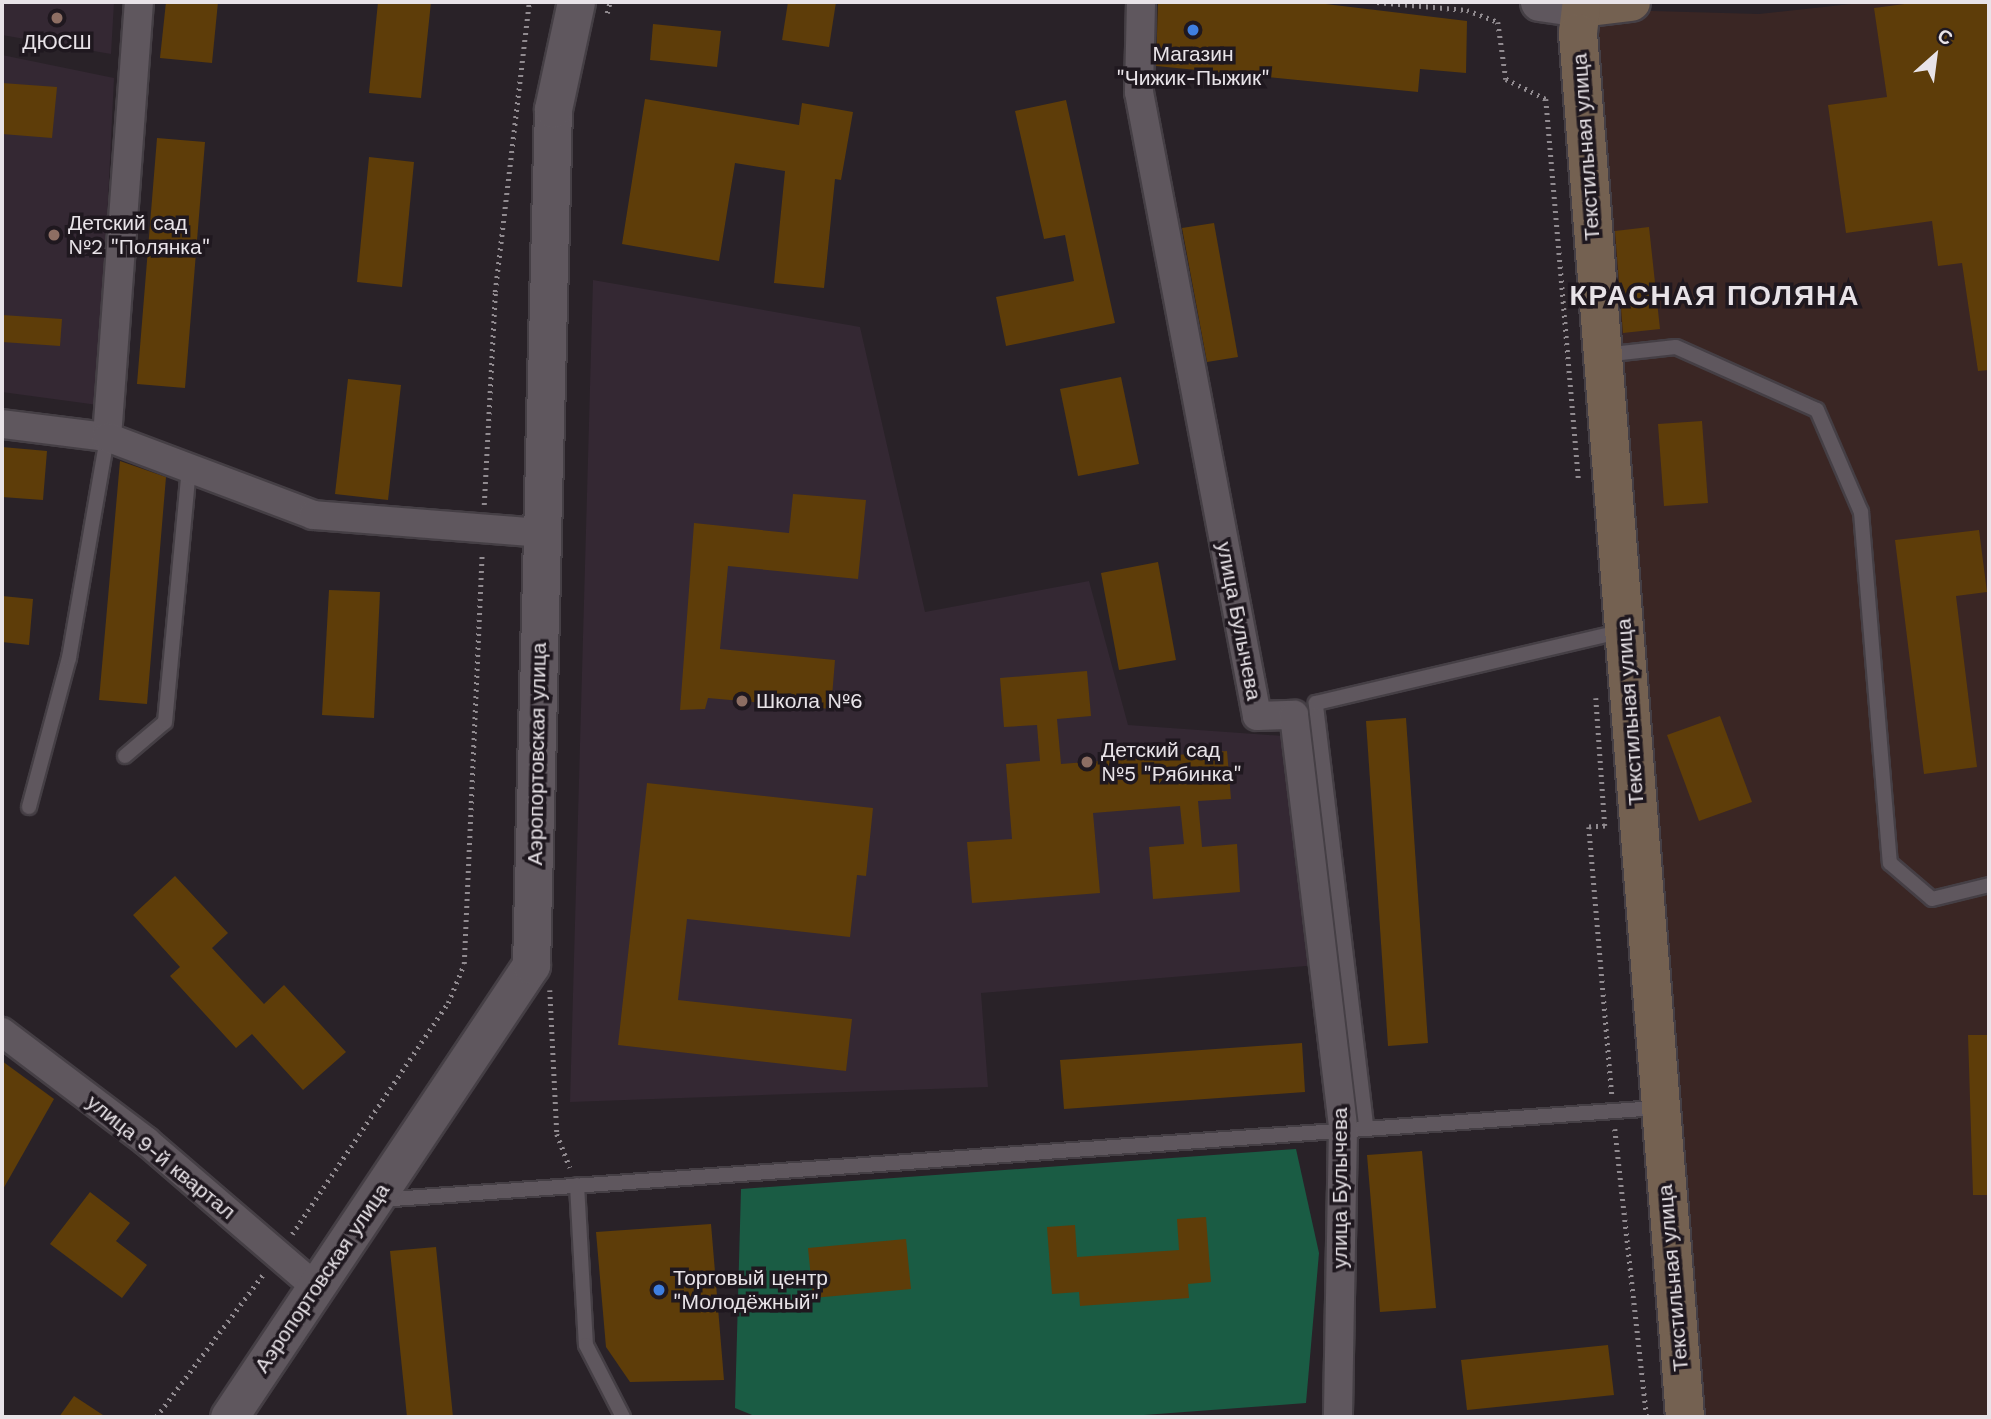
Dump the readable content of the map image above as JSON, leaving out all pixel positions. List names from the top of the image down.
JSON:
{
  "streets": {
    "main road": ["Текстильная улица"],
    "street": ["улица Булычева", "Аэропортовская улица", "улица 9-й квартал"]
  },
  "crossings": [
    ["Аэропортовская улица", "улица 9-й квартал"]
  ],
  "districts": ["КРАСНАЯ ПОЛЯНА"],
  "places": [
    "ДЮСШ",
    "Магазин \"Чижик-Пыжик\"",
    "Детский сад №2 \"Полянка\"",
    "Школа №6",
    "Детский сад №5 \"Рябинка\"",
    "Торговый центр \"Молодёжный\""
  ],
  "north": "top right"
}
